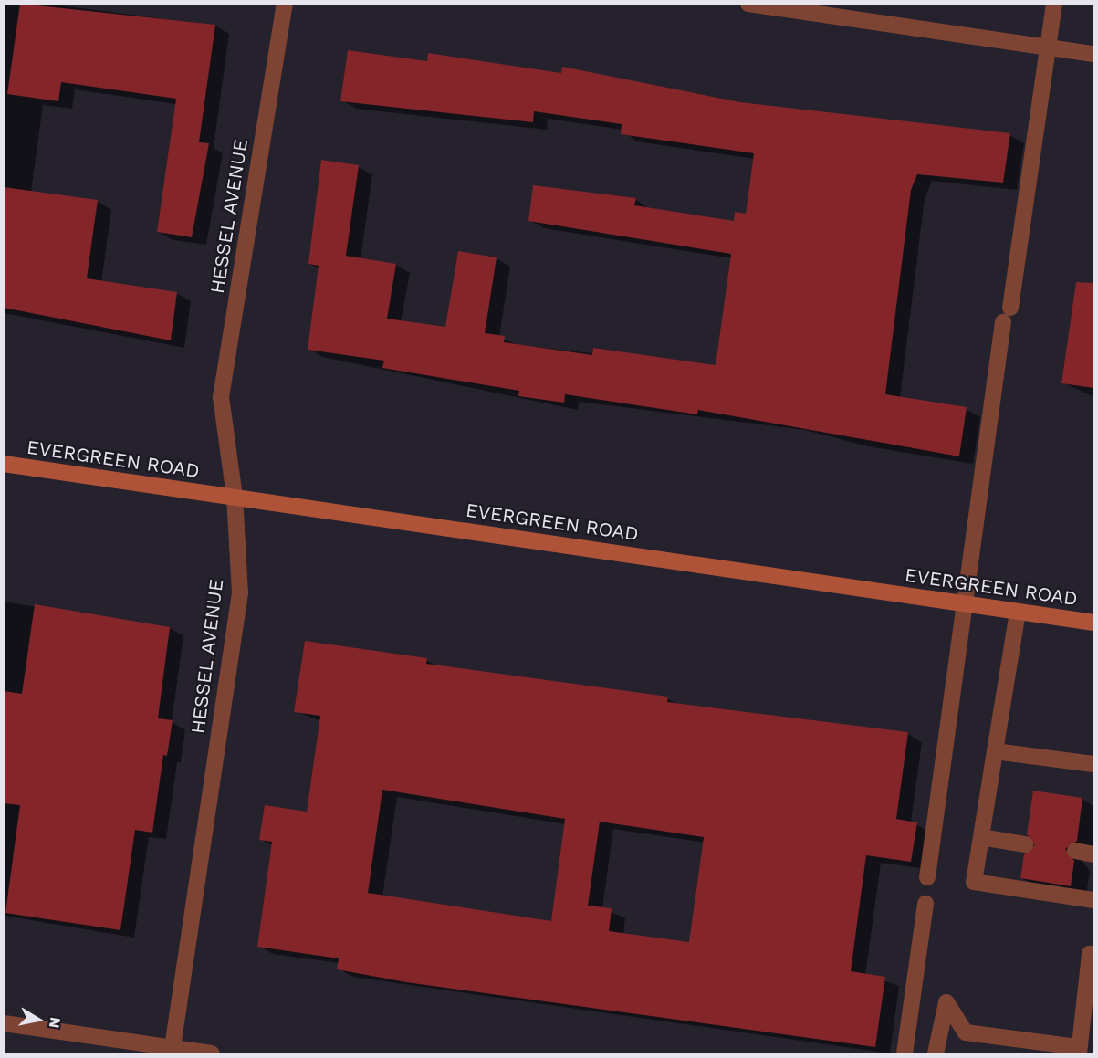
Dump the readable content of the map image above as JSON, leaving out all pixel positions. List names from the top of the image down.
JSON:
{
  "streets": {
    "street": ["HESSEL AVENUE", "EVERGREEN ROAD"]
  },
  "crossings": [
    ["HESSEL AVENUE", "EVERGREEN ROAD"]
  ],
  "north": "right"
}
